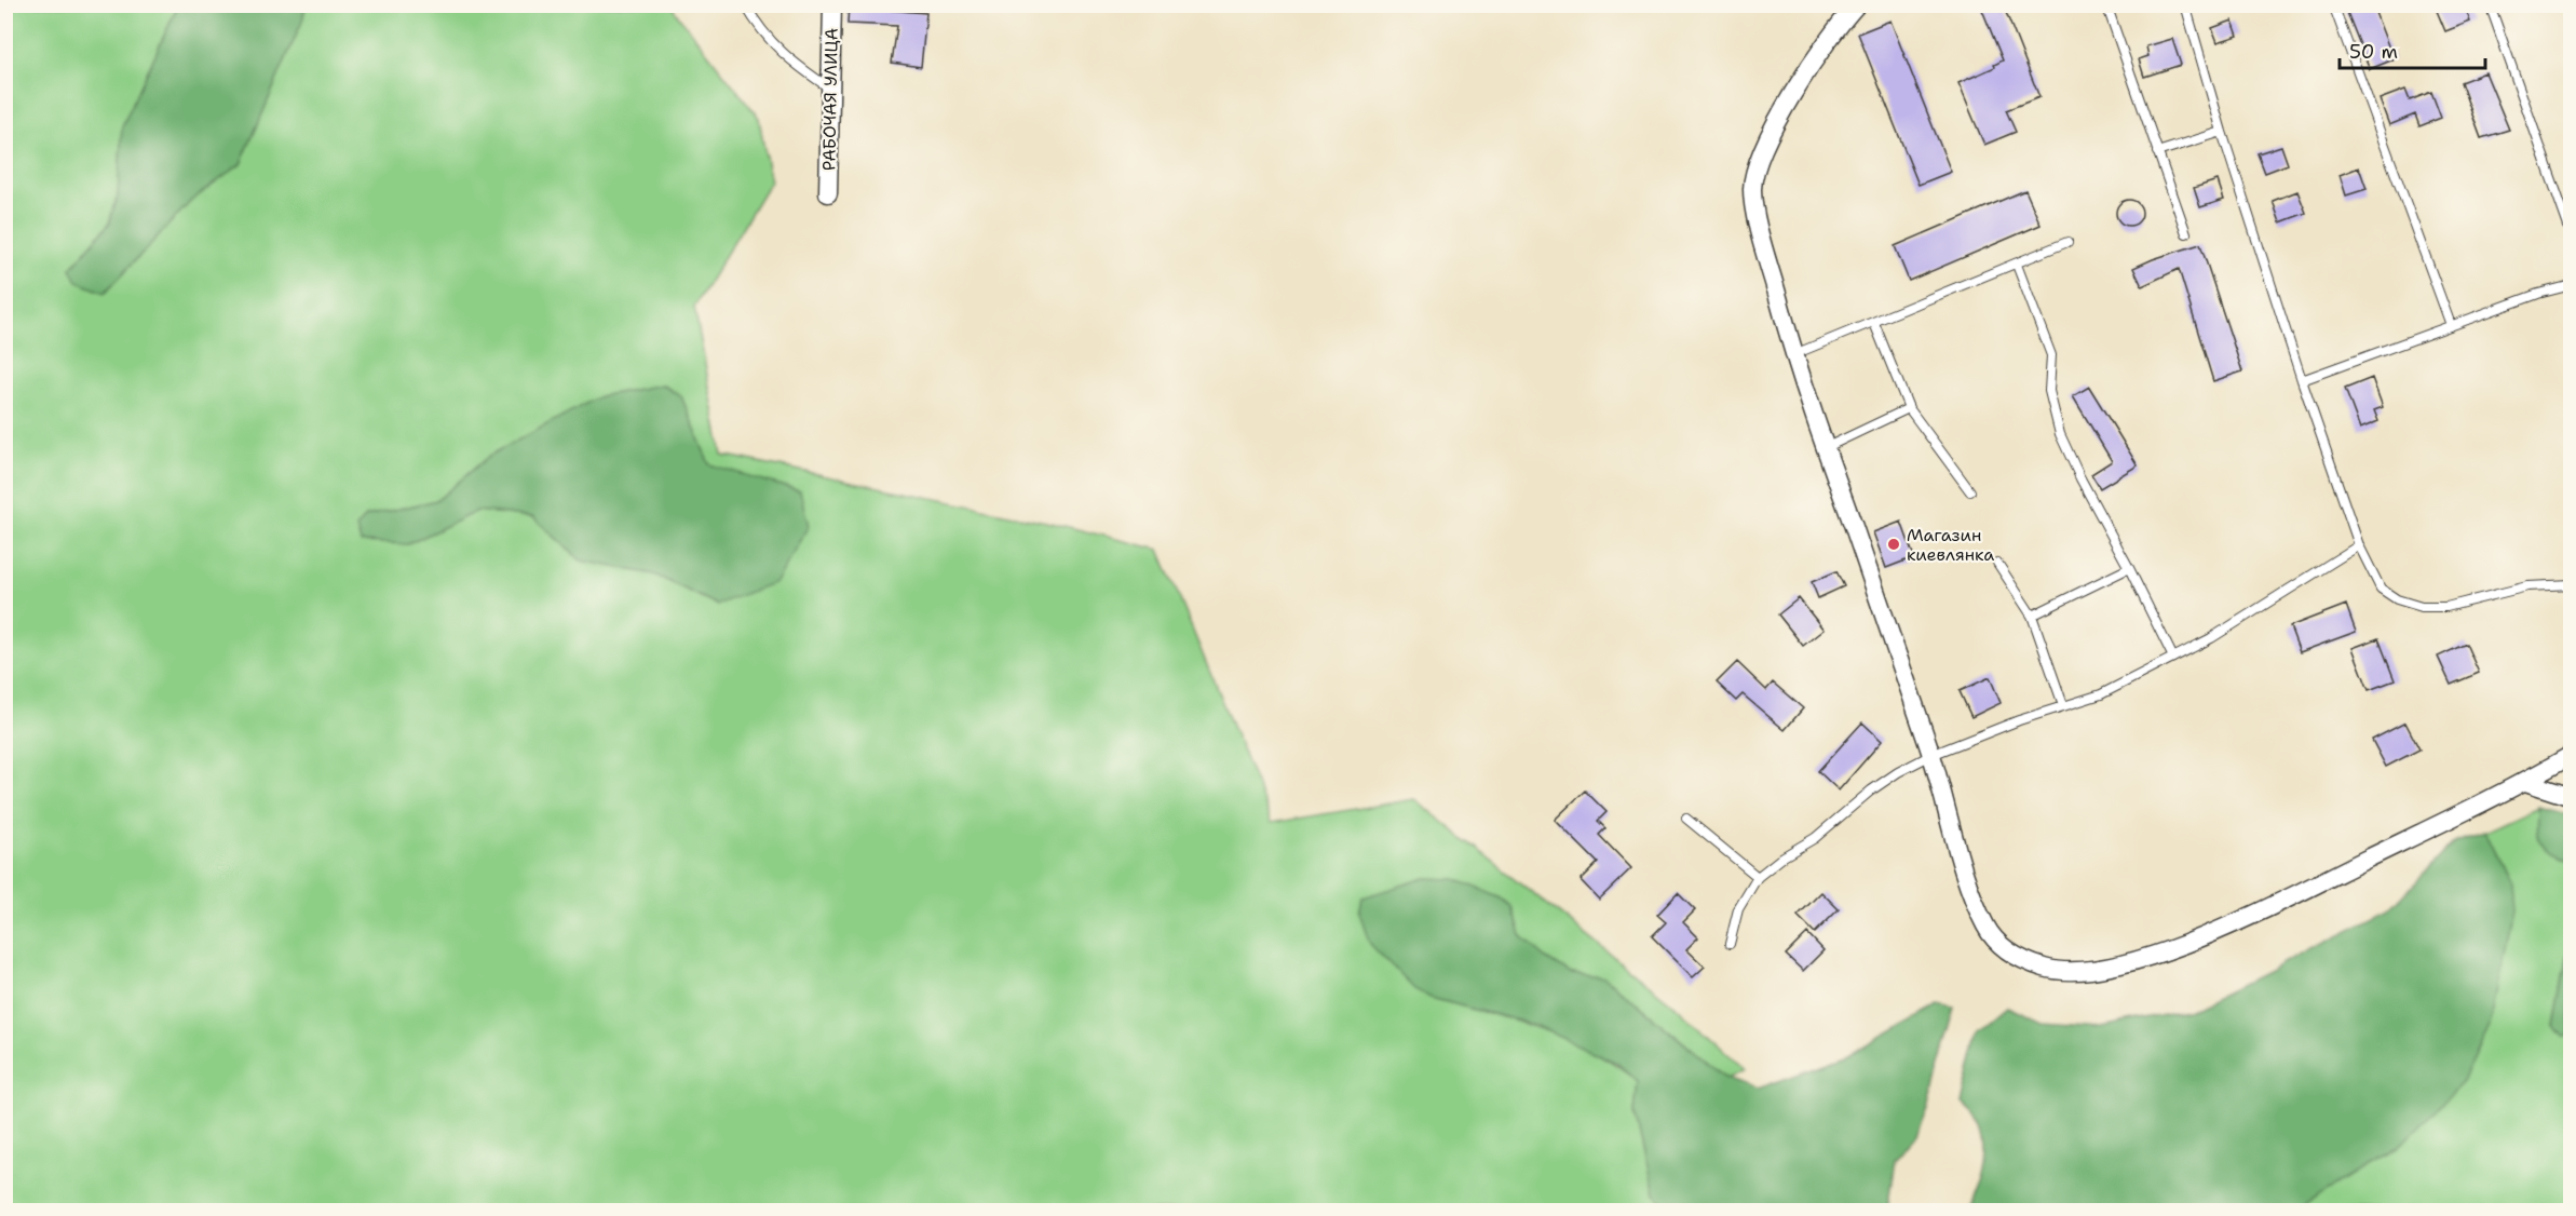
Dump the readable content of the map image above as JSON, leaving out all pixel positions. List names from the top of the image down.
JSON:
{
  "streets": {
    "street": ["РАБОЧАЯ УЛИЦА"]
  },
  "places": ["Магазин киевлянка"],
  "scale_bar": "50 m"
}
